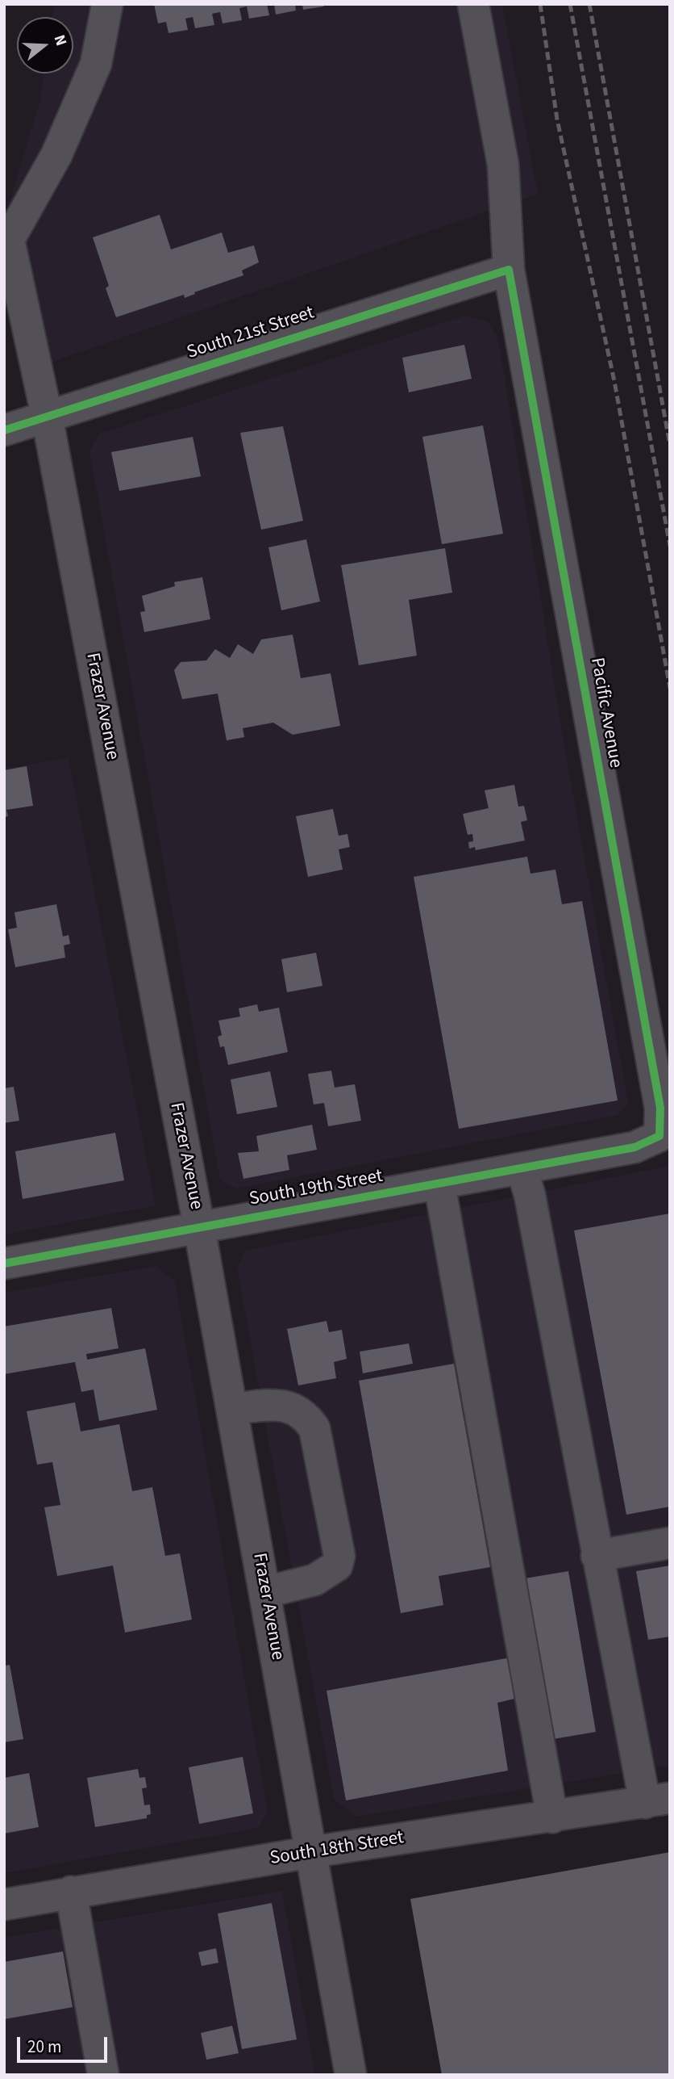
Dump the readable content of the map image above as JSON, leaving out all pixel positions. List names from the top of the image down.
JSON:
{
  "streets": {
    "street": [
      "South 21st Street",
      "Frazer Avenue",
      "Pacific Avenue",
      "South 19th Street",
      "South 18th Street"
    ]
  },
  "crossings": [
    ["South 21st Street", "Frazer Avenue"],
    ["South 21st Street", "Pacific Avenue"],
    ["Frazer Avenue", "South 19th Street"],
    ["Frazer Avenue", "South 18th Street"],
    ["Pacific Avenue", "South 19th Street"]
  ],
  "scale_bar": "20 m",
  "north": "right"
}
